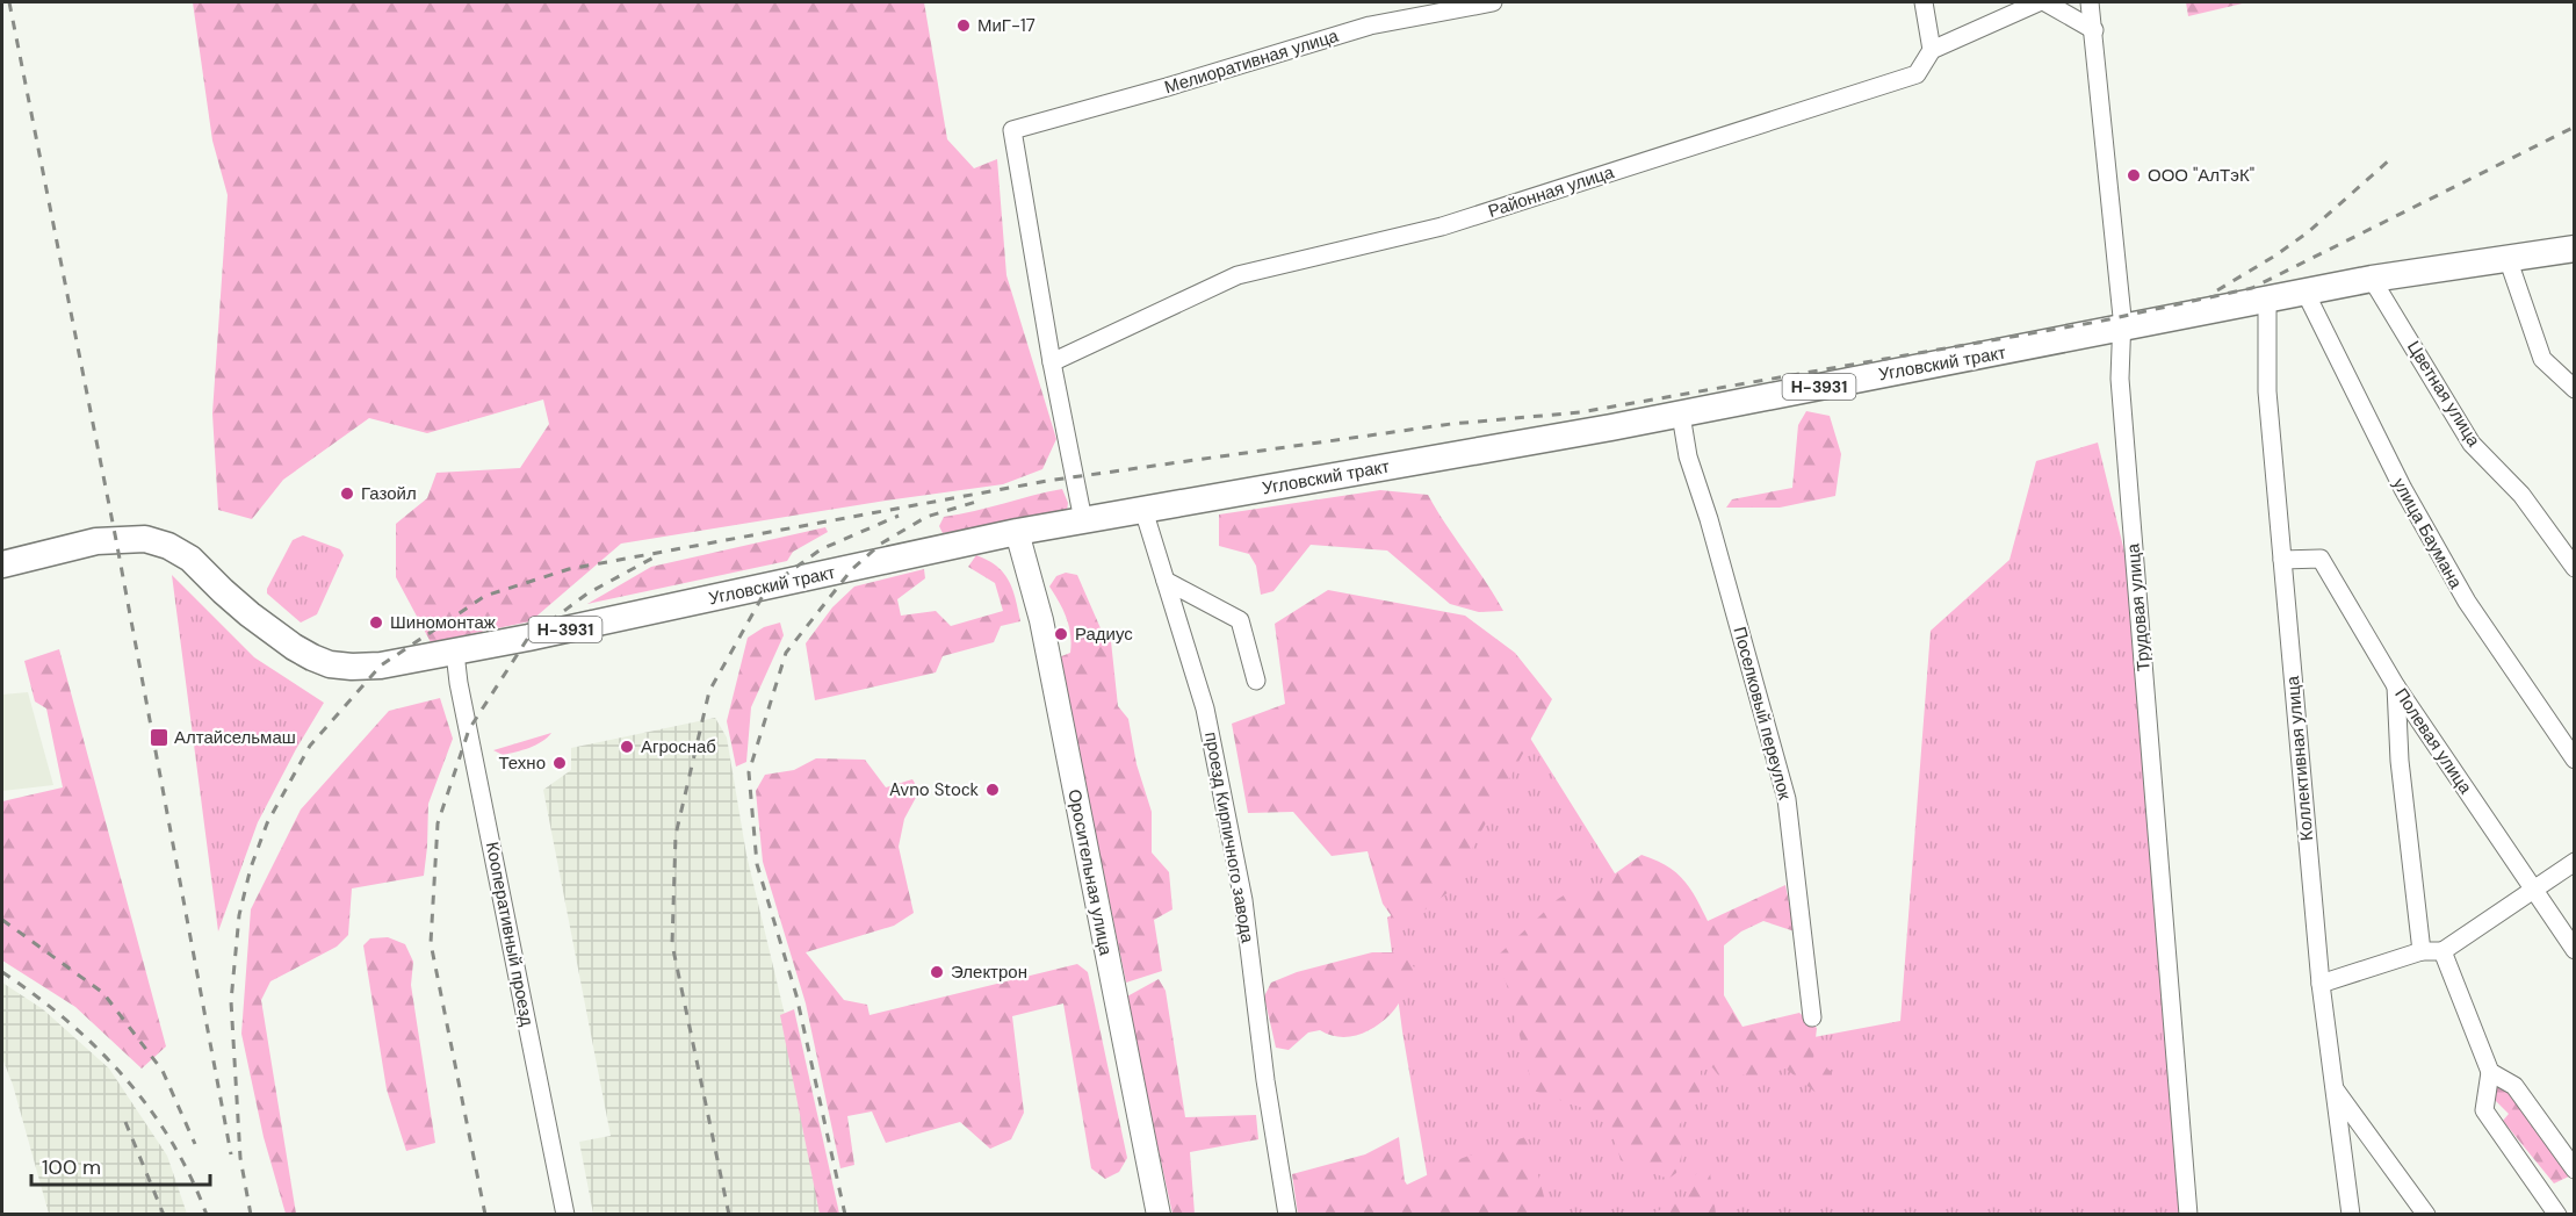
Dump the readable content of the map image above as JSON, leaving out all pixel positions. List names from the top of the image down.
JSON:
{
  "streets": {
    "highway": ["Угловский тракт", "Н-3931"],
    "main road": ["Оросительная улица"],
    "street": [
      "Мелиоративная улица",
      "Районная улица",
      "Цветная улица",
      "улица Баумана",
      "Трудовая улица",
      "Поселковый переулок",
      "Полевая улица",
      "Коллективная улица",
      "проезд Кирпичного завода",
      "Кооперативный проезд"
    ]
  },
  "crossings": [
    ["Мелиоративная улица", "Районная улица"],
    ["Угловский тракт", "Цветная улица"],
    ["Угловский тракт", "улица Баумана"],
    ["Угловский тракт", "Трудовая улица"],
    ["Угловский тракт", "Поселковый переулок"],
    ["Угловский тракт", "Коллективная улица"],
    ["Угловский тракт", "проезд Кирпичного завода"],
    ["Угловский тракт", "Оросительная улица"],
    ["Угловский тракт", "Кооперативный проезд"],
    ["Полевая улица", "Коллективная улица"]
  ],
  "places": {
    "other": [
      "МиГ-17",
      "ООО \"АлТэК\"",
      "Газойл",
      "Шиномонтаж",
      "Радиус",
      "Агроснаб",
      "Техно",
      "Avno Stoсk",
      "Электрон"
    ],
    "transit": ["Алтайсельмаш"]
  },
  "scale_bar": "100 m"
}
